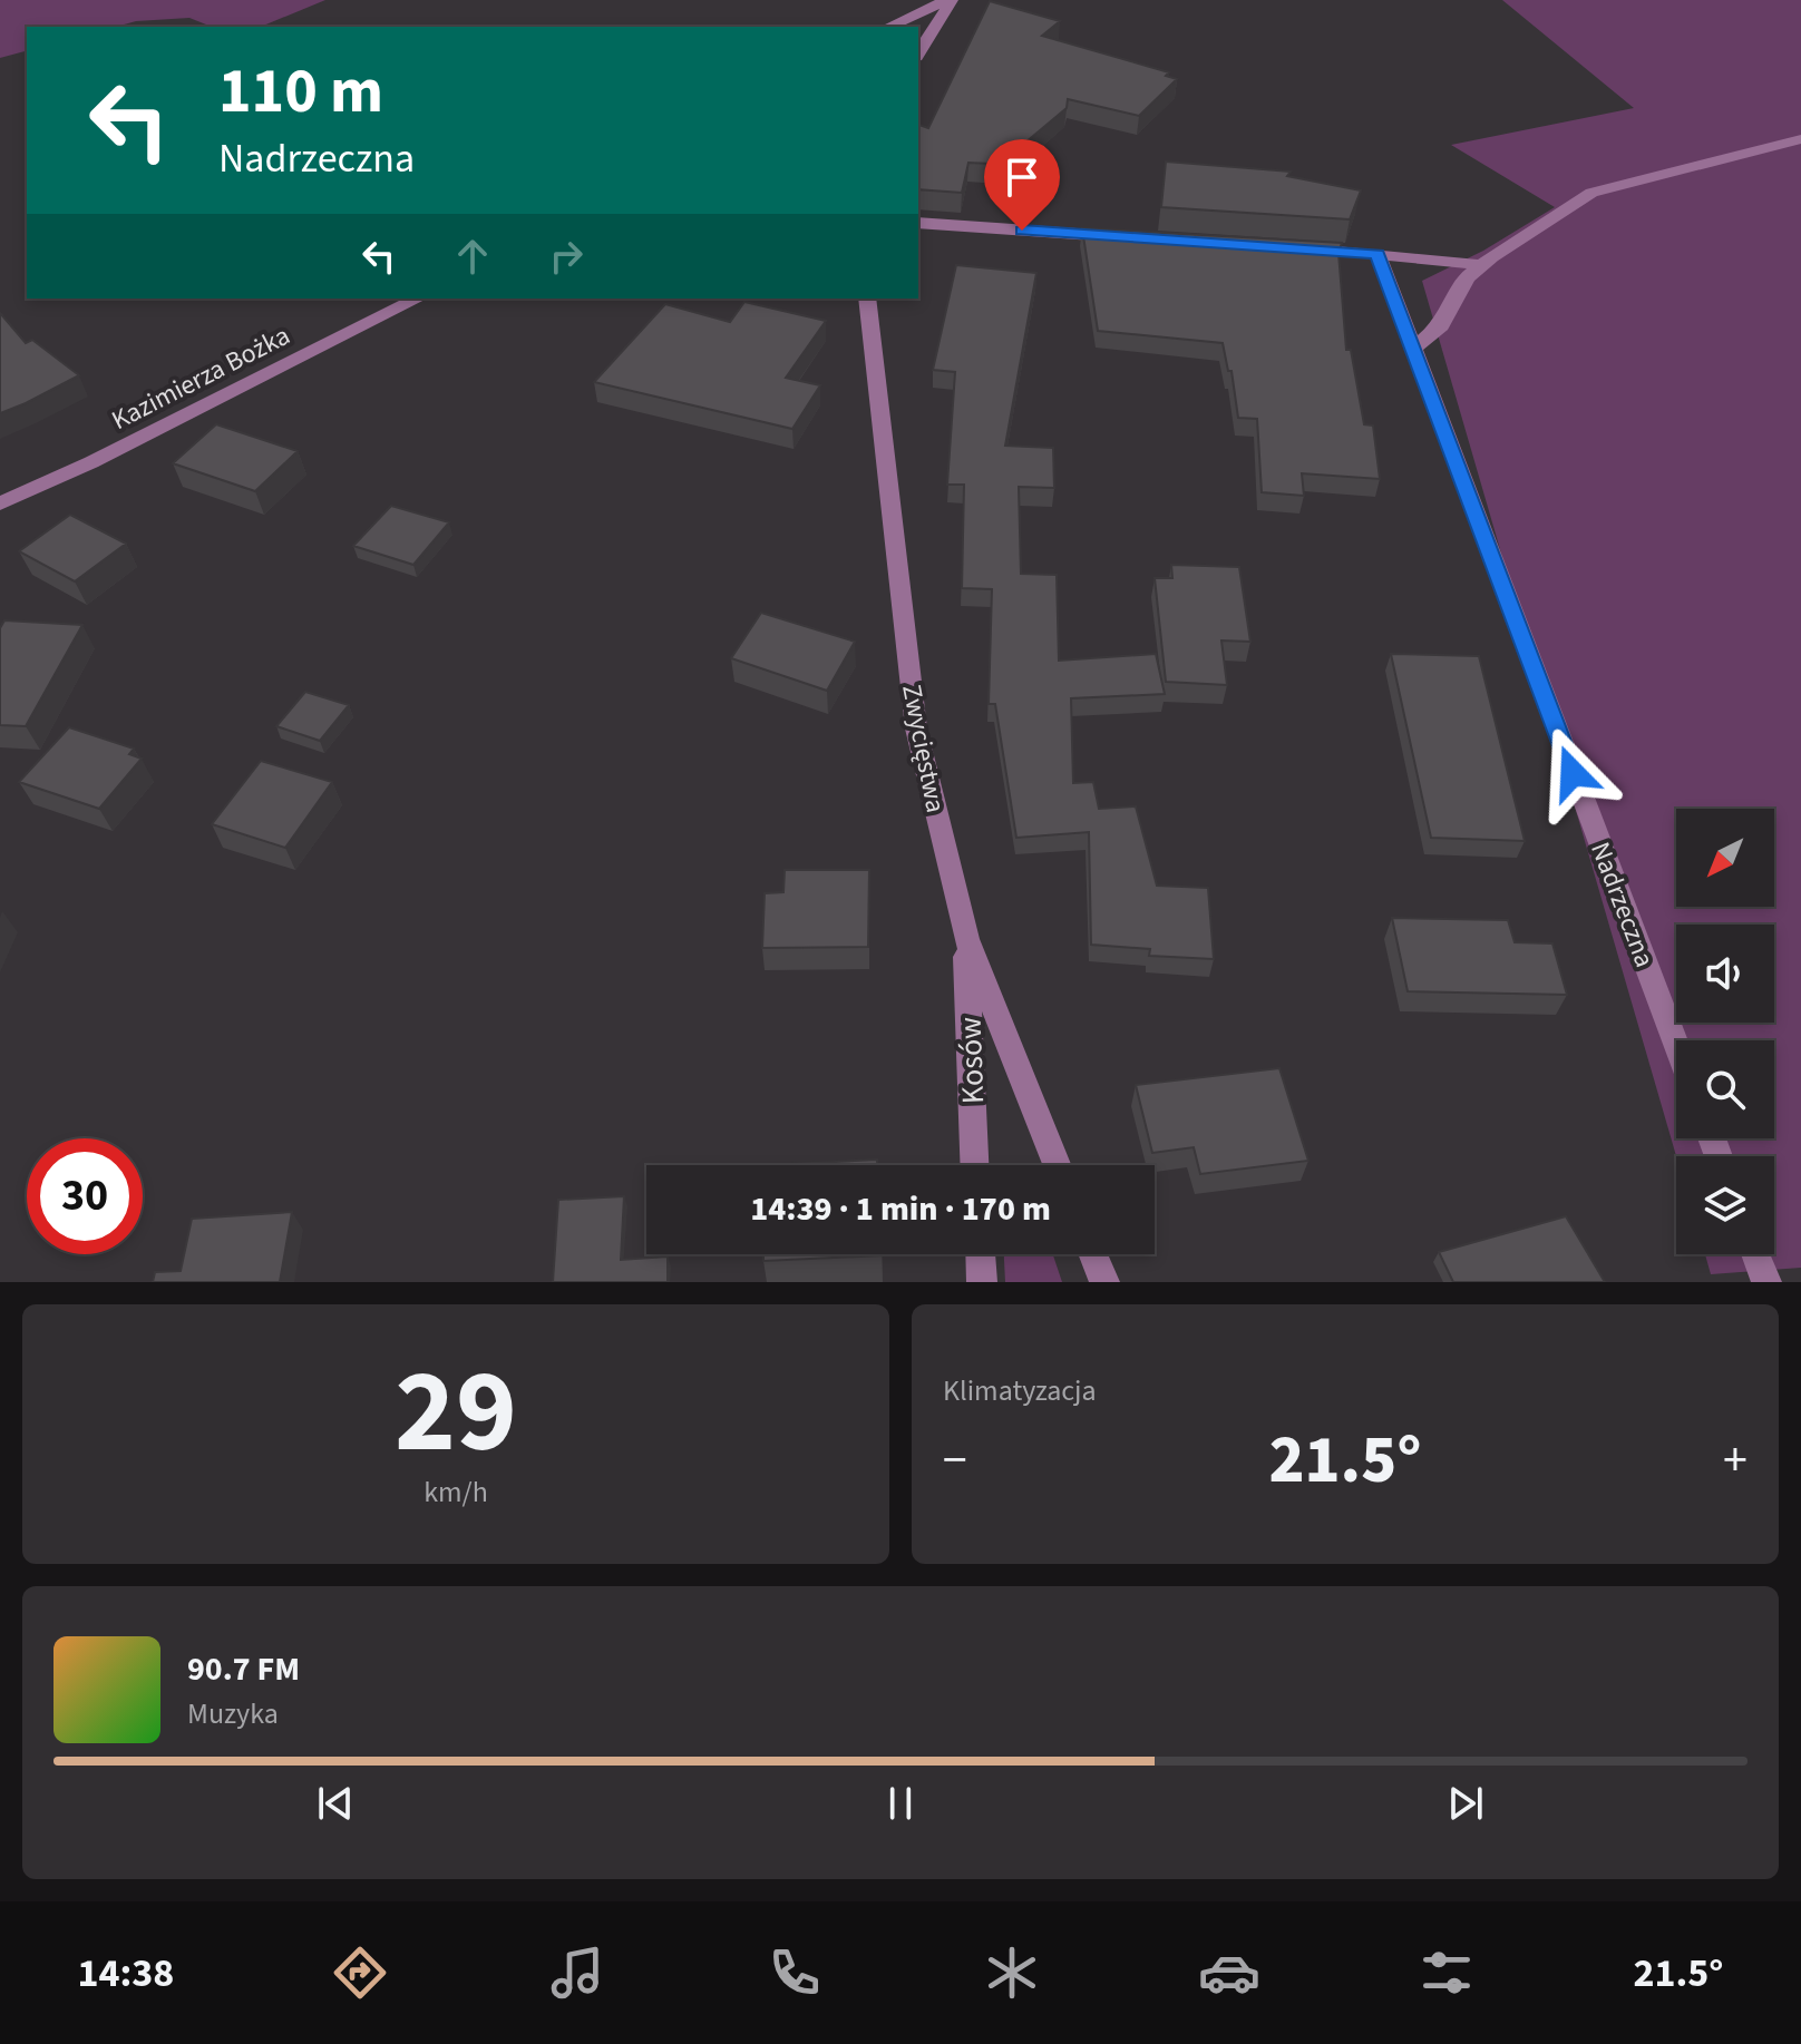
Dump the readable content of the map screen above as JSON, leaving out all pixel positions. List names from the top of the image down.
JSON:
{
  "streets": {
    "street": [
      "Kazimierza Bożka",
      "Zwycięstwa",
      "Nadrzeczna",
      "Kosów"
    ]
  },
  "crossings": [
    ["Zwycięstwa", "Kosów"]
  ],
  "north": "bottom left",
  "page": {
    "turn": ["110 m", "Nadrzeczna"],
    "limit": "30",
    "trip": "14:39 · 1 min · 170 m",
    "tile": [
      ["29", "km/h"],
      "Klimatyzacja"
    ],
    "heat": ["−", "21.5°", "+"],
    "song": ["90.7 FM", "Muzyka"],
    "tabs": ["14:38", "21.5°"]
  }
}
